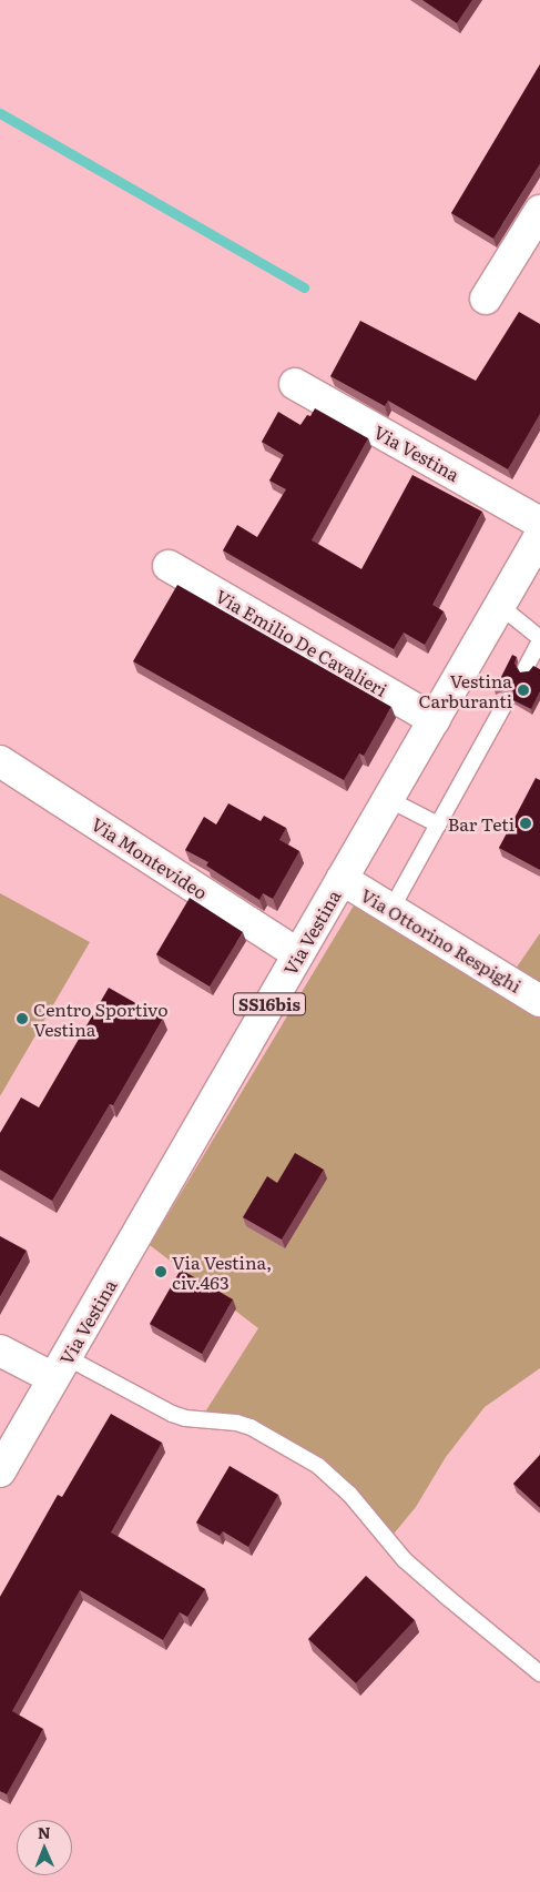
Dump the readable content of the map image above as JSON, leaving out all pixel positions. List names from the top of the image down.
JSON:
{
  "streets": {
    "street": [
      "Via Vestina",
      "Via Emilio De Cavalieri",
      "Via Montevideo",
      "Via Ottorino Respighi",
      "SS16bis"
    ]
  },
  "crossings": [
    ["Via Vestina", "Via Emilio De Cavalieri"],
    ["Via Vestina", "Via Montevideo"],
    ["Via Vestina", "Via Ottorino Respighi"]
  ],
  "places": [
    "Vestina Carburanti",
    "Bar Teti",
    "Centro Sportivo Vestina",
    "Via Vestina, civ.463"
  ],
  "north": "top"
}
